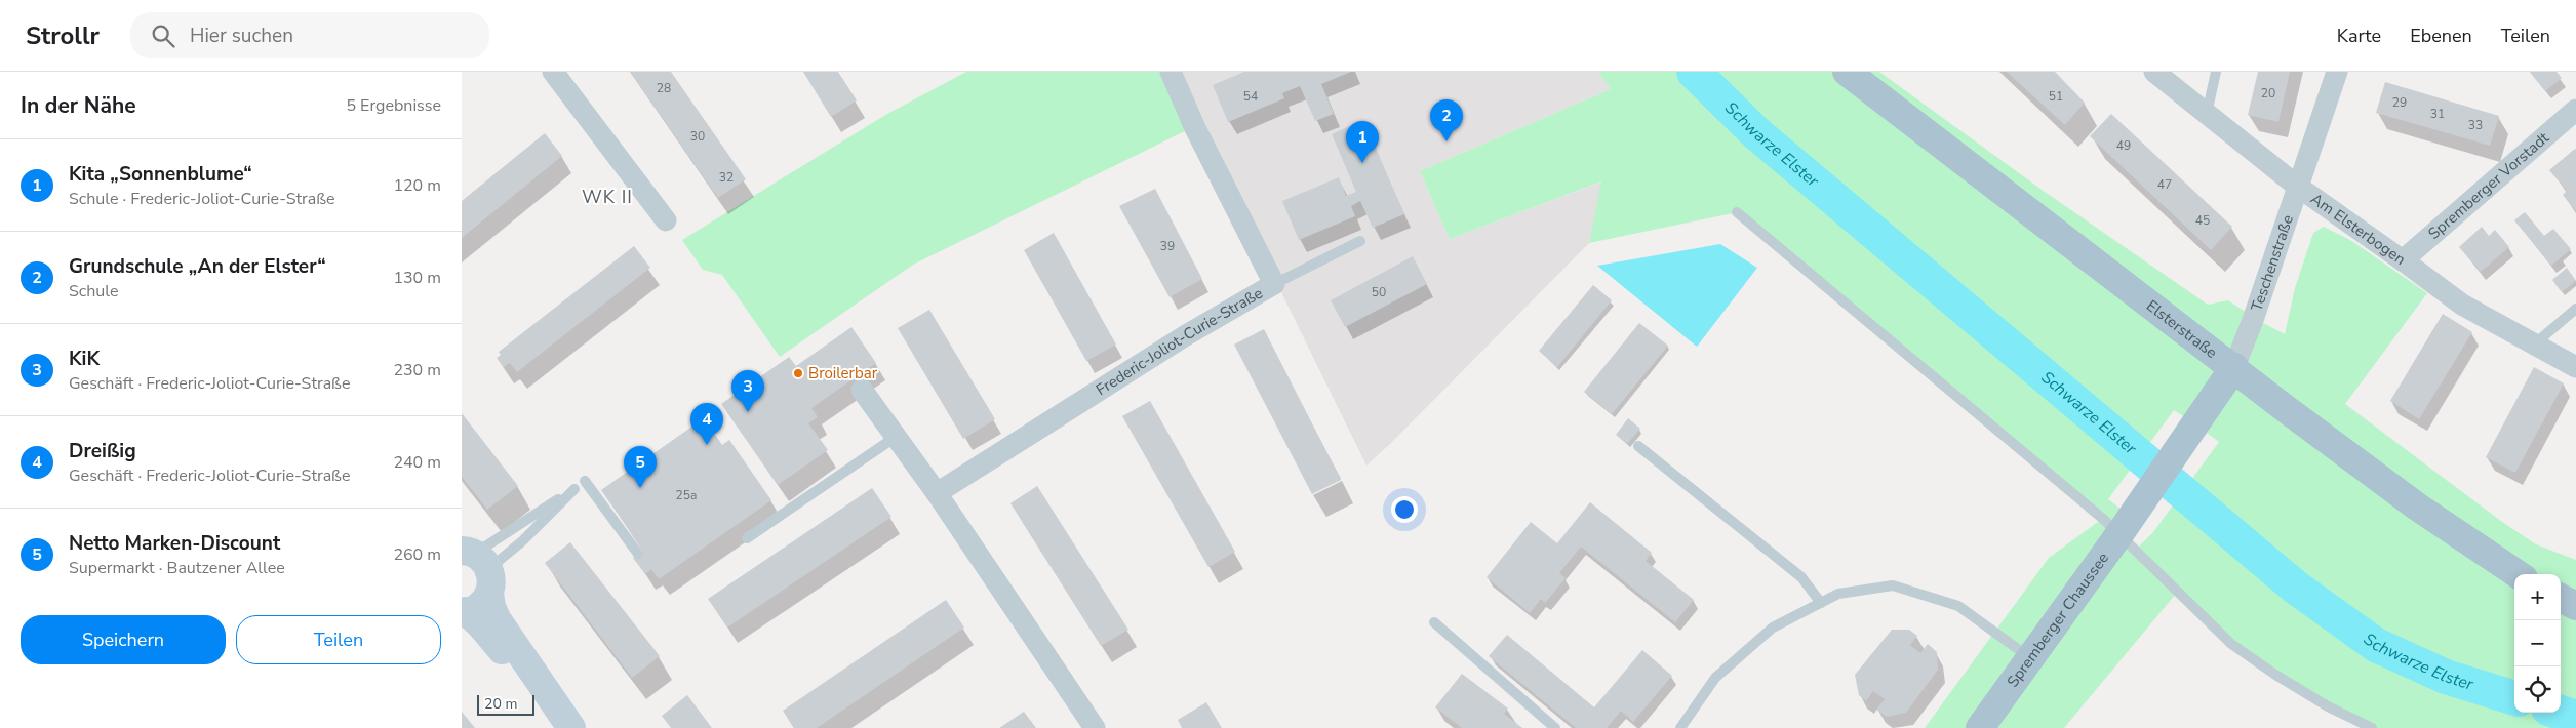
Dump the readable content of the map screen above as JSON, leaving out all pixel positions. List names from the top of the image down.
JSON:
{
  "streets": {
    "main road": ["Elsterstraße", "Spremberger Chaussee"],
    "street": [
      "Spremberger Vorstadt",
      "Am Elsterbogen",
      "Teschenstraße",
      "Frederic-Joliot-Curie-Straße"
    ]
  },
  "crossings": [
    ["Spremberger Vorstadt", "Am Elsterbogen"],
    ["Am Elsterbogen", "Teschenstraße"],
    ["Teschenstraße", "Elsterstraße"],
    ["Teschenstraße", "Spremberger Chaussee"],
    ["Elsterstraße", "Spremberger Chaussee"]
  ],
  "districts": ["WK II"],
  "water": ["Schwarze Elster"],
  "places": ["Broilerbar"],
  "house_numbers": [
    "28",
    "20",
    "54",
    "51",
    "29",
    "31",
    "33",
    "30",
    "49",
    "32",
    "47",
    "45",
    "39",
    "50",
    "25a"
  ],
  "scale_bar": "20 m",
  "page": {
    "header": "Strollr",
    "search": "Hier suchen",
    "nav": ["Karte", "Ebenen", "Teilen"],
    "heading": ["In der Nähe", "5 Ergebnisse"],
    "pins": [
      "2",
      "1",
      "3",
      "4",
      "5"
    ],
    "list": [
      {
        "mark": "1",
        "name": "Kita „Sonnenblume“",
        "note": "Schule · Frederic-Joliot-Curie-Straße",
        "value": "120 m"
      },
      {
        "mark": "2",
        "name": "Grundschule „An der Elster“",
        "note": "Schule",
        "value": "130 m"
      },
      {
        "mark": "3",
        "name": "KiK",
        "note": "Geschäft · Frederic-Joliot-Curie-Straße",
        "value": "230 m"
      },
      {
        "mark": "4",
        "name": "Dreißig",
        "note": "Geschäft · Frederic-Joliot-Curie-Straße",
        "value": "240 m"
      },
      {
        "mark": "5",
        "name": "Netto Marken-Discount",
        "note": "Supermarkt · Bautzener Allee",
        "value": "260 m"
      }
    ],
    "map_buttons": ["+", "−"],
    "buttons": ["Speichern", "Teilen"],
    "scale": "20 m"
  }
}
